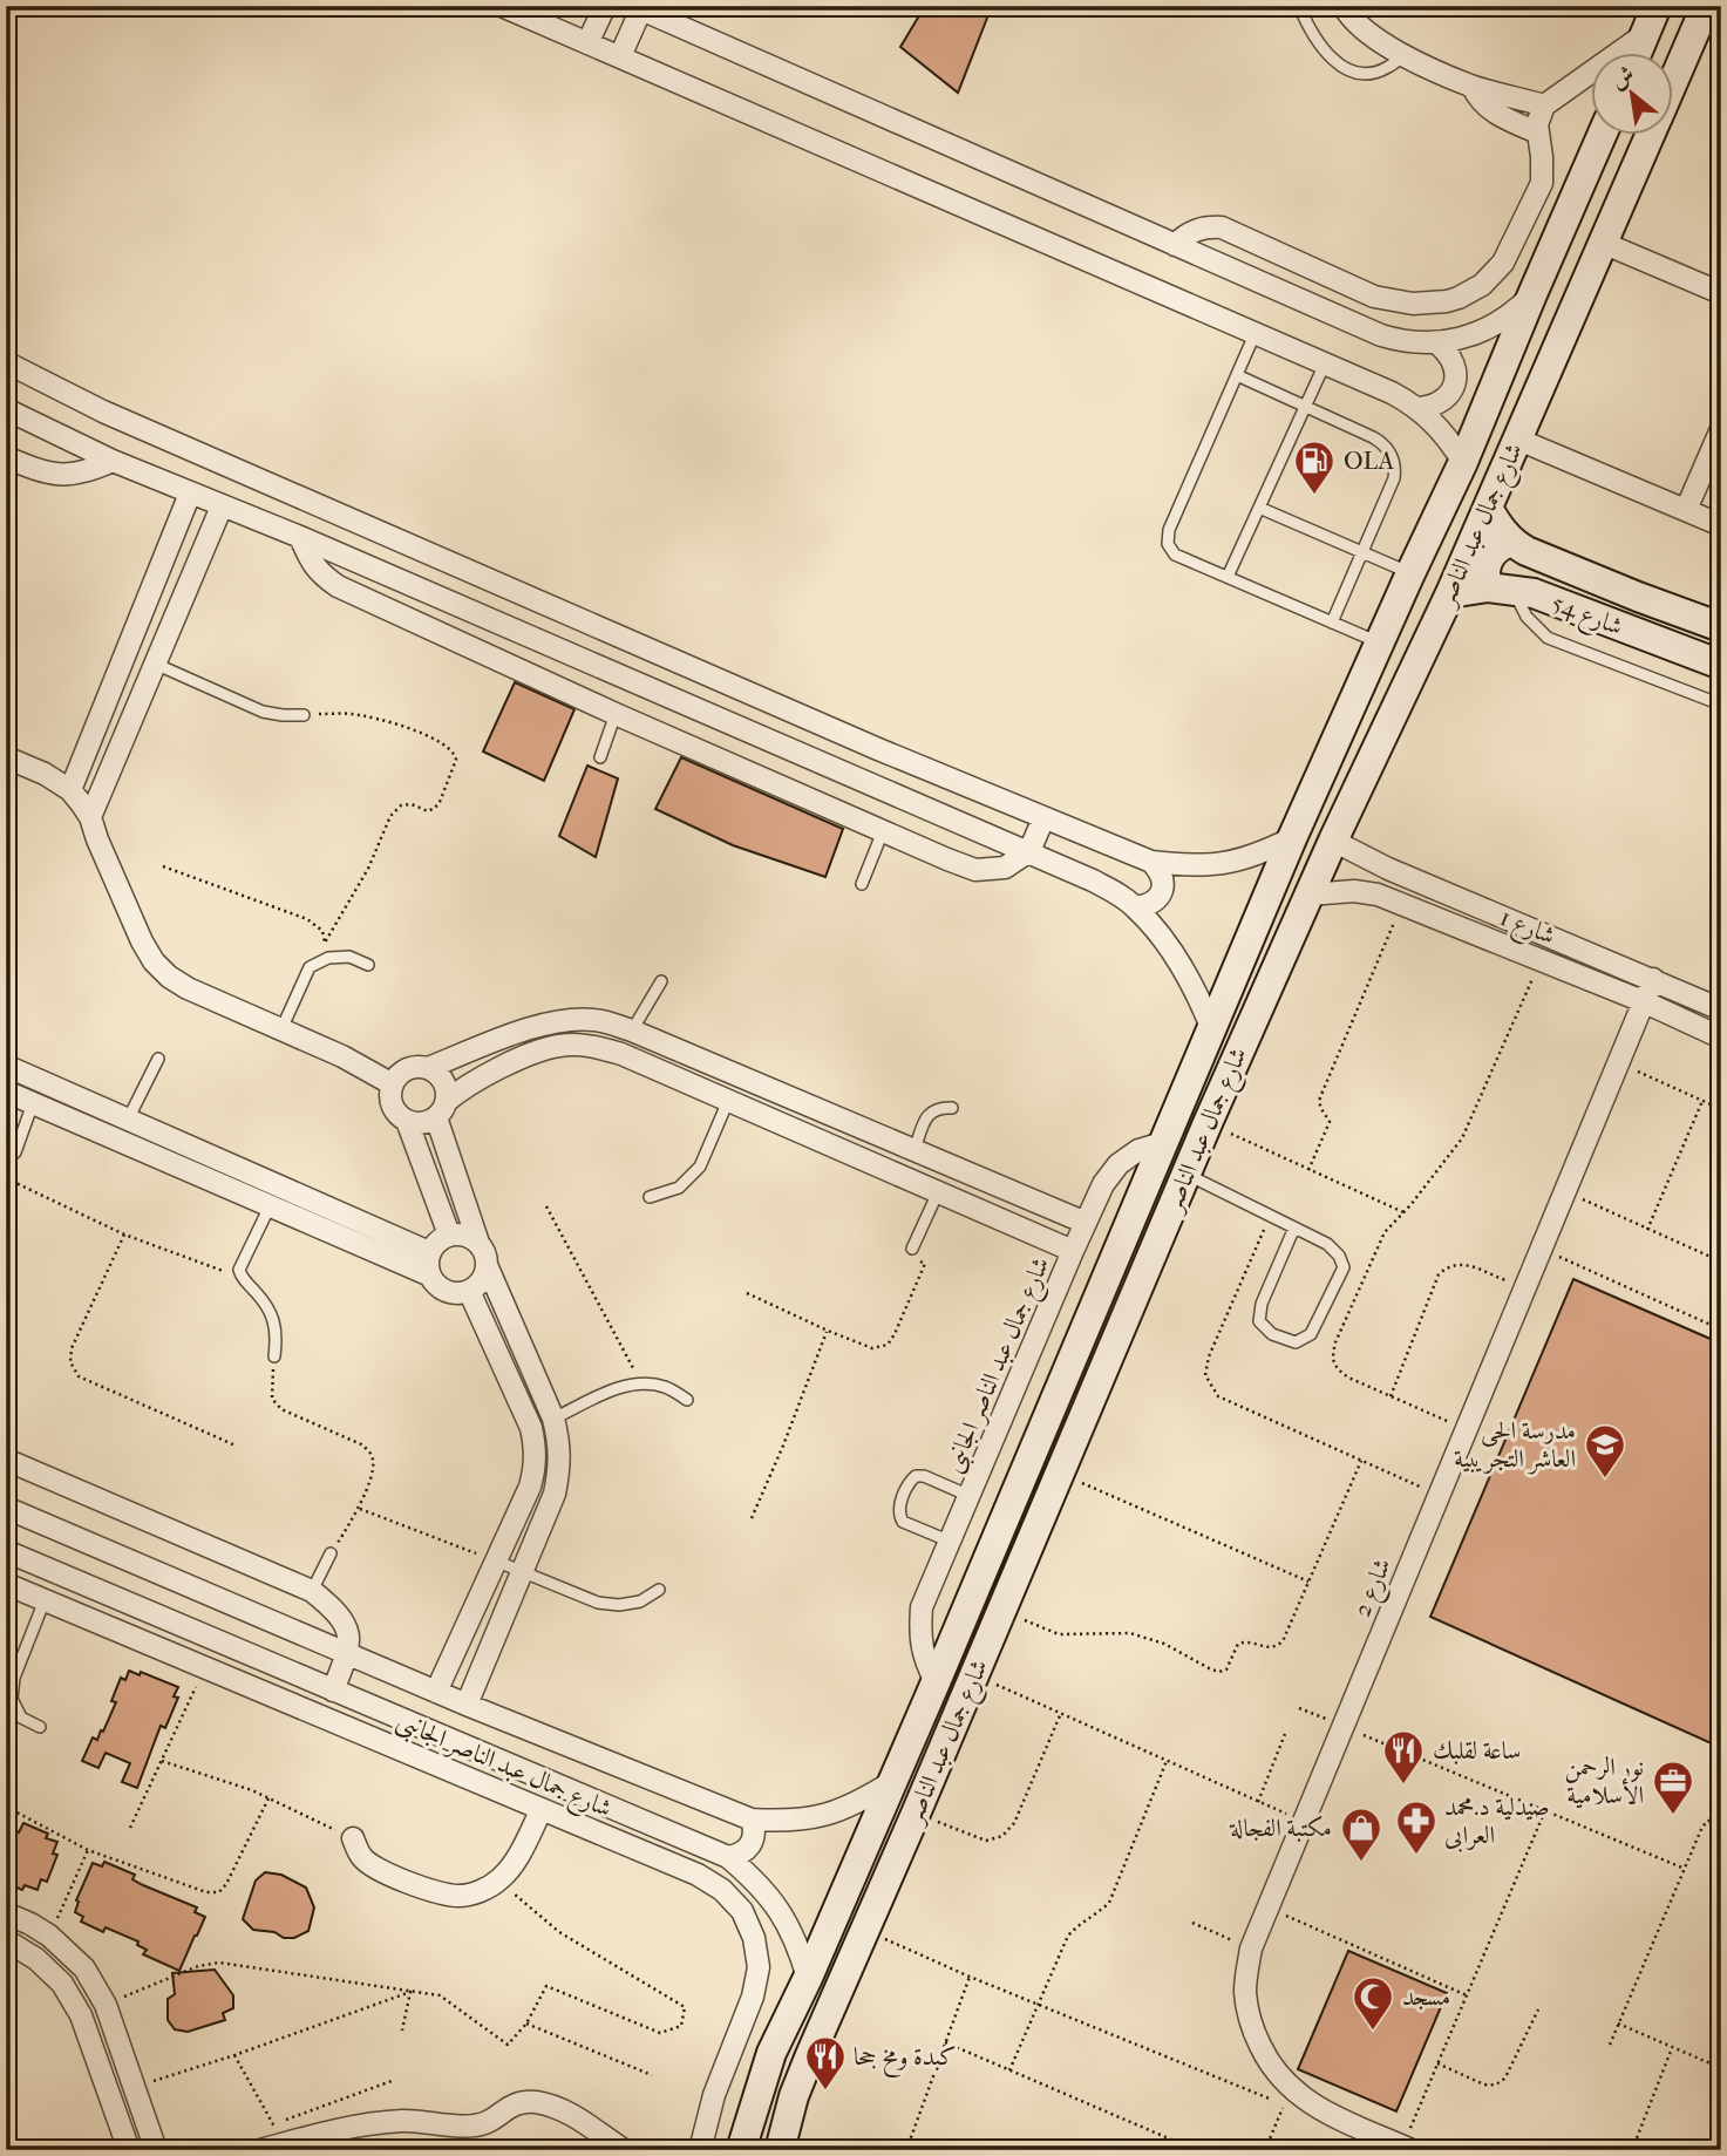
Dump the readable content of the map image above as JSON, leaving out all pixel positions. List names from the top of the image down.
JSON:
{
  "streets": {
    "main road": ["شارع جمال عبد الناصر", "شارع 54"],
    "street": ["شارع 1", "شارع جمال عبد الناصر الجانبى", "شارع 2"]
  },
  "crossings": [
    ["شارع جمال عبد الناصر", "شارع 54"],
    ["شارع جمال عبد الناصر", "شارع 1"],
    ["شارع جمال عبد الناصر", "شارع جمال عبد الناصر الجانبى"],
    ["شارع 1", "شارع 2"]
  ],
  "places": {
    "fuel station": ["OLA"],
    "school or university": ["مدرسة الحى العاشر التجريبية"],
    "restaurant": ["ساعة لقلبك", "كبدة ومخ جحا"],
    "office": ["نور الرحمن الأسلامية"],
    "pharmacy": ["صيدلية د.محمد العرابى"],
    "shop": ["مكتبة الفجالة"],
    "mosque": ["مسجد"]
  },
  "north": "top left"
}
